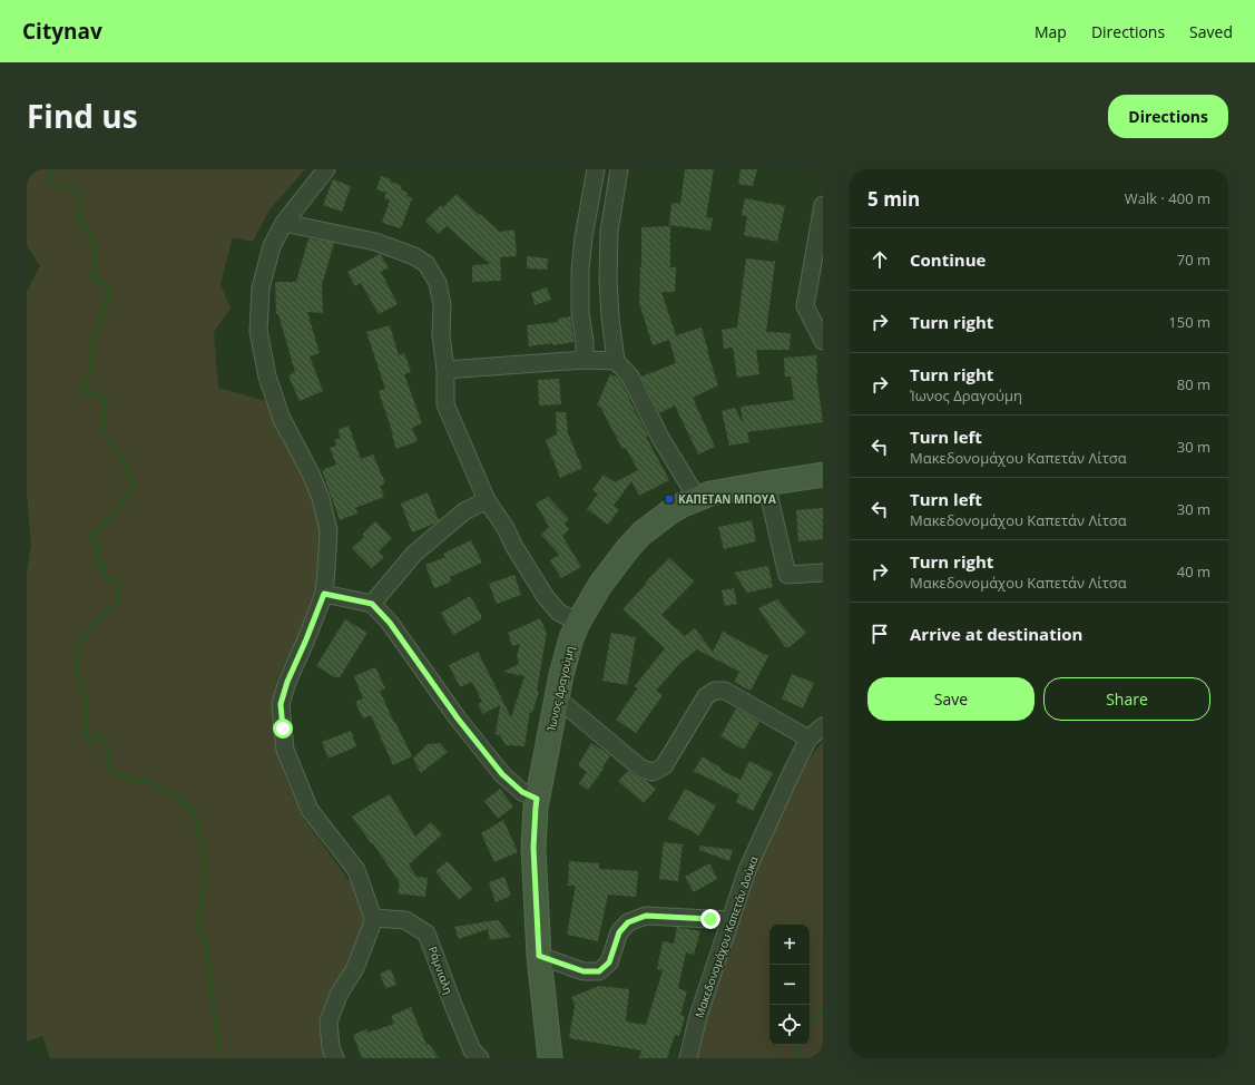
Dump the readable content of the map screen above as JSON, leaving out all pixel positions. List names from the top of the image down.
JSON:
{
  "streets": {
    "street": ["Ίωνος Δραγούμη", "Μακεδονομάχου Καπετάν Δούκα", "Ράμνιαλη"]
  },
  "places": {
    "transit": ["ΚΑΠΕΤΑΝ ΜΠΟΥΑ"]
  },
  "page": {
    "header": "Citynav",
    "nav": ["Map", "Directions", "Saved"],
    "title": "Find us",
    "buttons": [
      "Directions",
      ["Save", "Share"]
    ],
    "heading": ["5 min", "Walk · 400 m"],
    "list": [
      ["Continue", "70 m"],
      ["Turn right", "150 m"],
      ["Turn right", "Ίωνος Δραγούμη", "80 m"],
      ["Turn left", "Μακεδονομάχου Καπετάν Λίτσα", "30 m"],
      ["Turn left", "Μακεδονομάχου Καπετάν Λίτσα", "30 m"],
      ["Turn right", "Μακεδονομάχου Καπετάν Λίτσα", "40 m"],
      "Arrive at destination"
    ],
    "map_buttons": ["+", "−"]
  }
}
